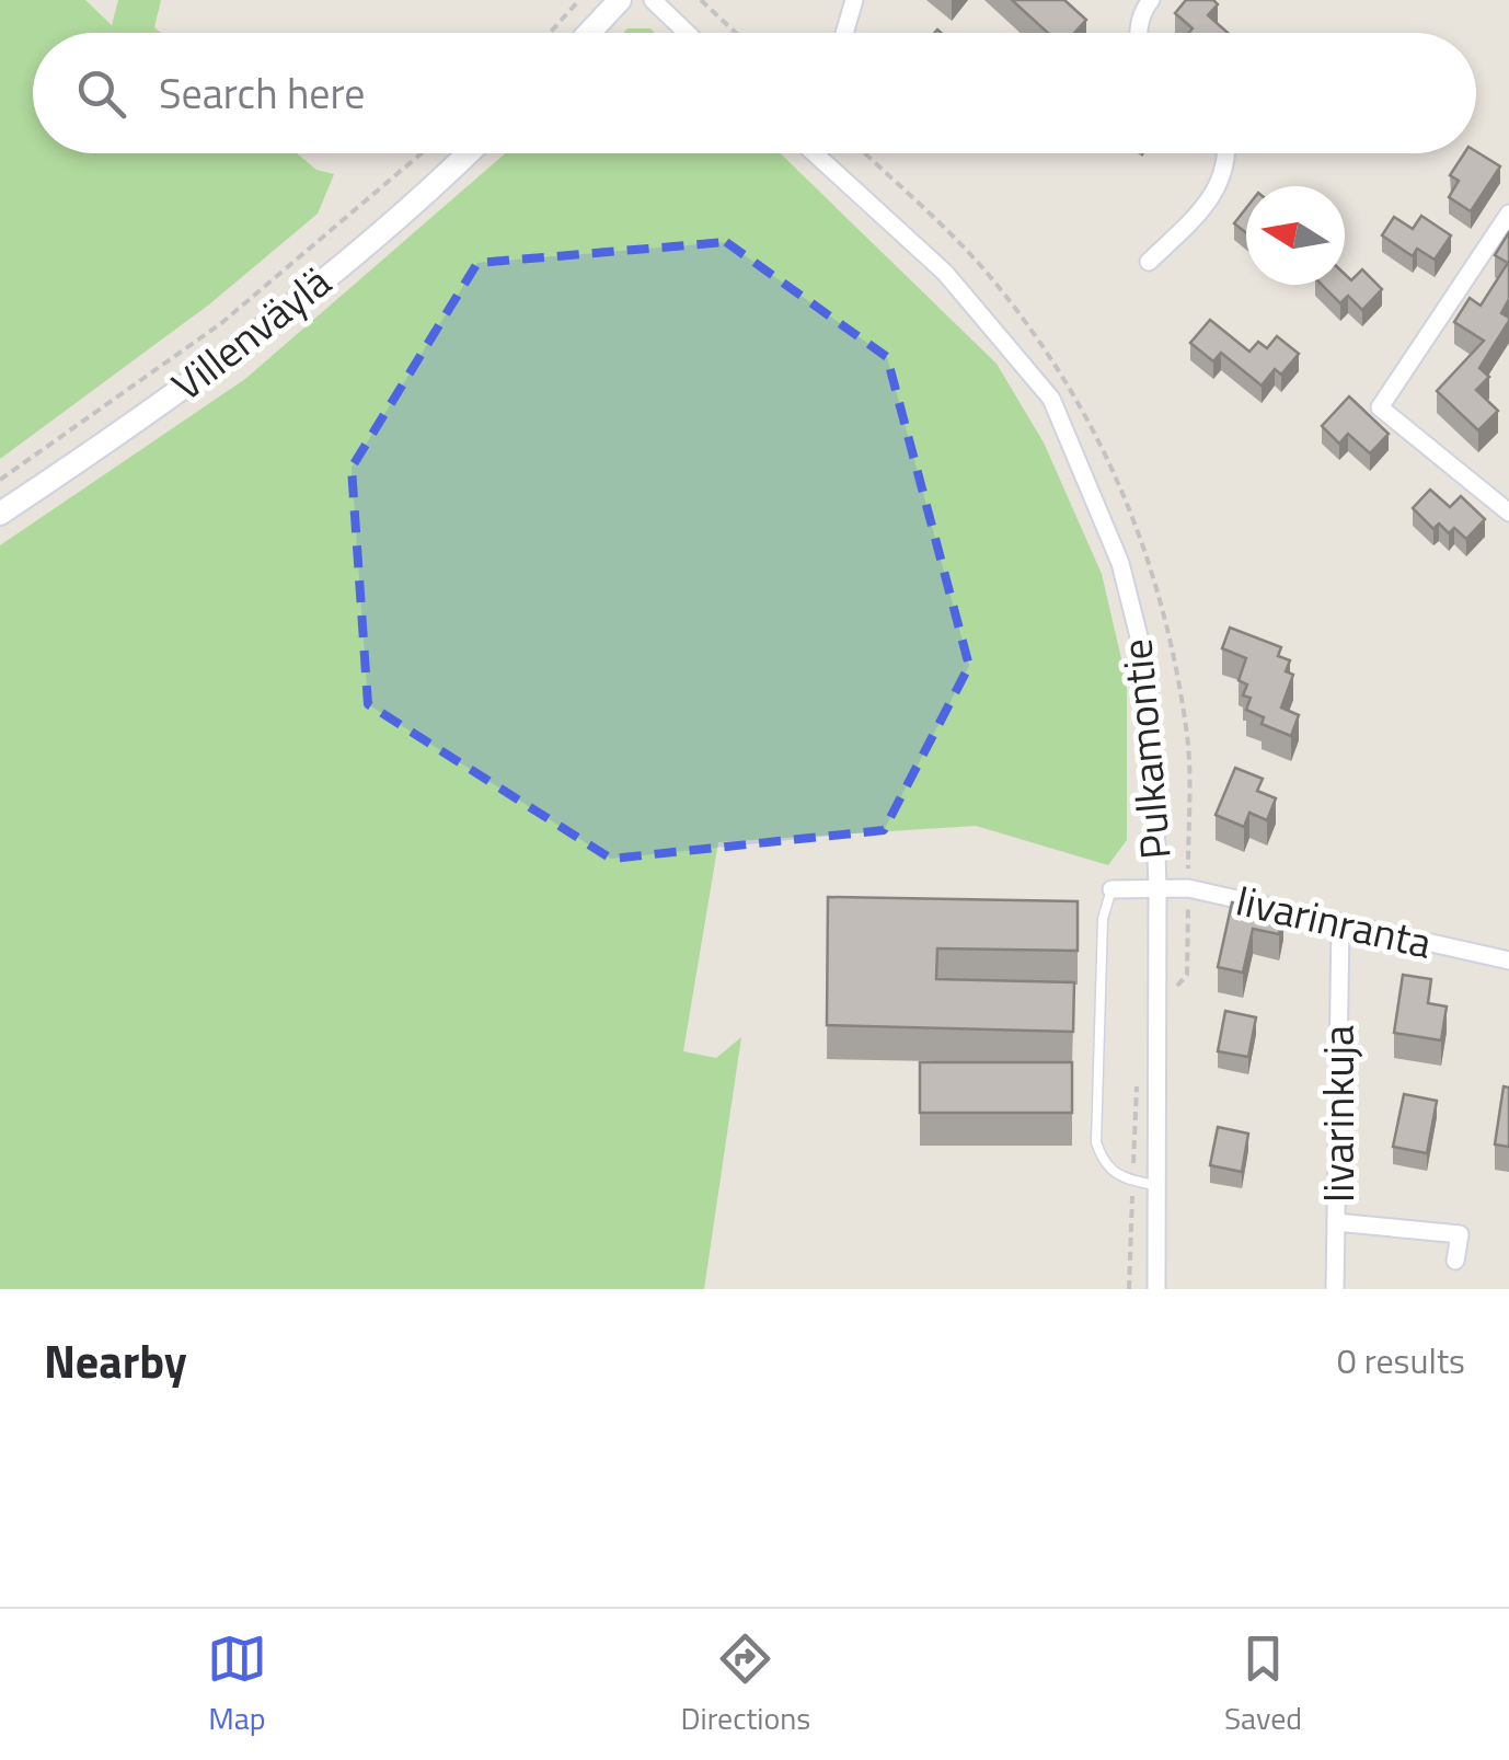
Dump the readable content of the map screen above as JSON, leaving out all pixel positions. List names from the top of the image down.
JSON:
{
  "streets": {
    "street": [
      "Villenväylä",
      "Pulkamontie",
      "Iivarinranta",
      "Iivarinkuja"
    ]
  },
  "crossings": [
    ["Pulkamontie", "Iivarinranta"],
    ["Iivarinranta", "Iivarinkuja"]
  ],
  "north": "left",
  "page": {
    "search": "Search here",
    "heading": ["Nearby", "0 results"],
    "nav": ["Map", "Directions", "Saved"]
  }
}
